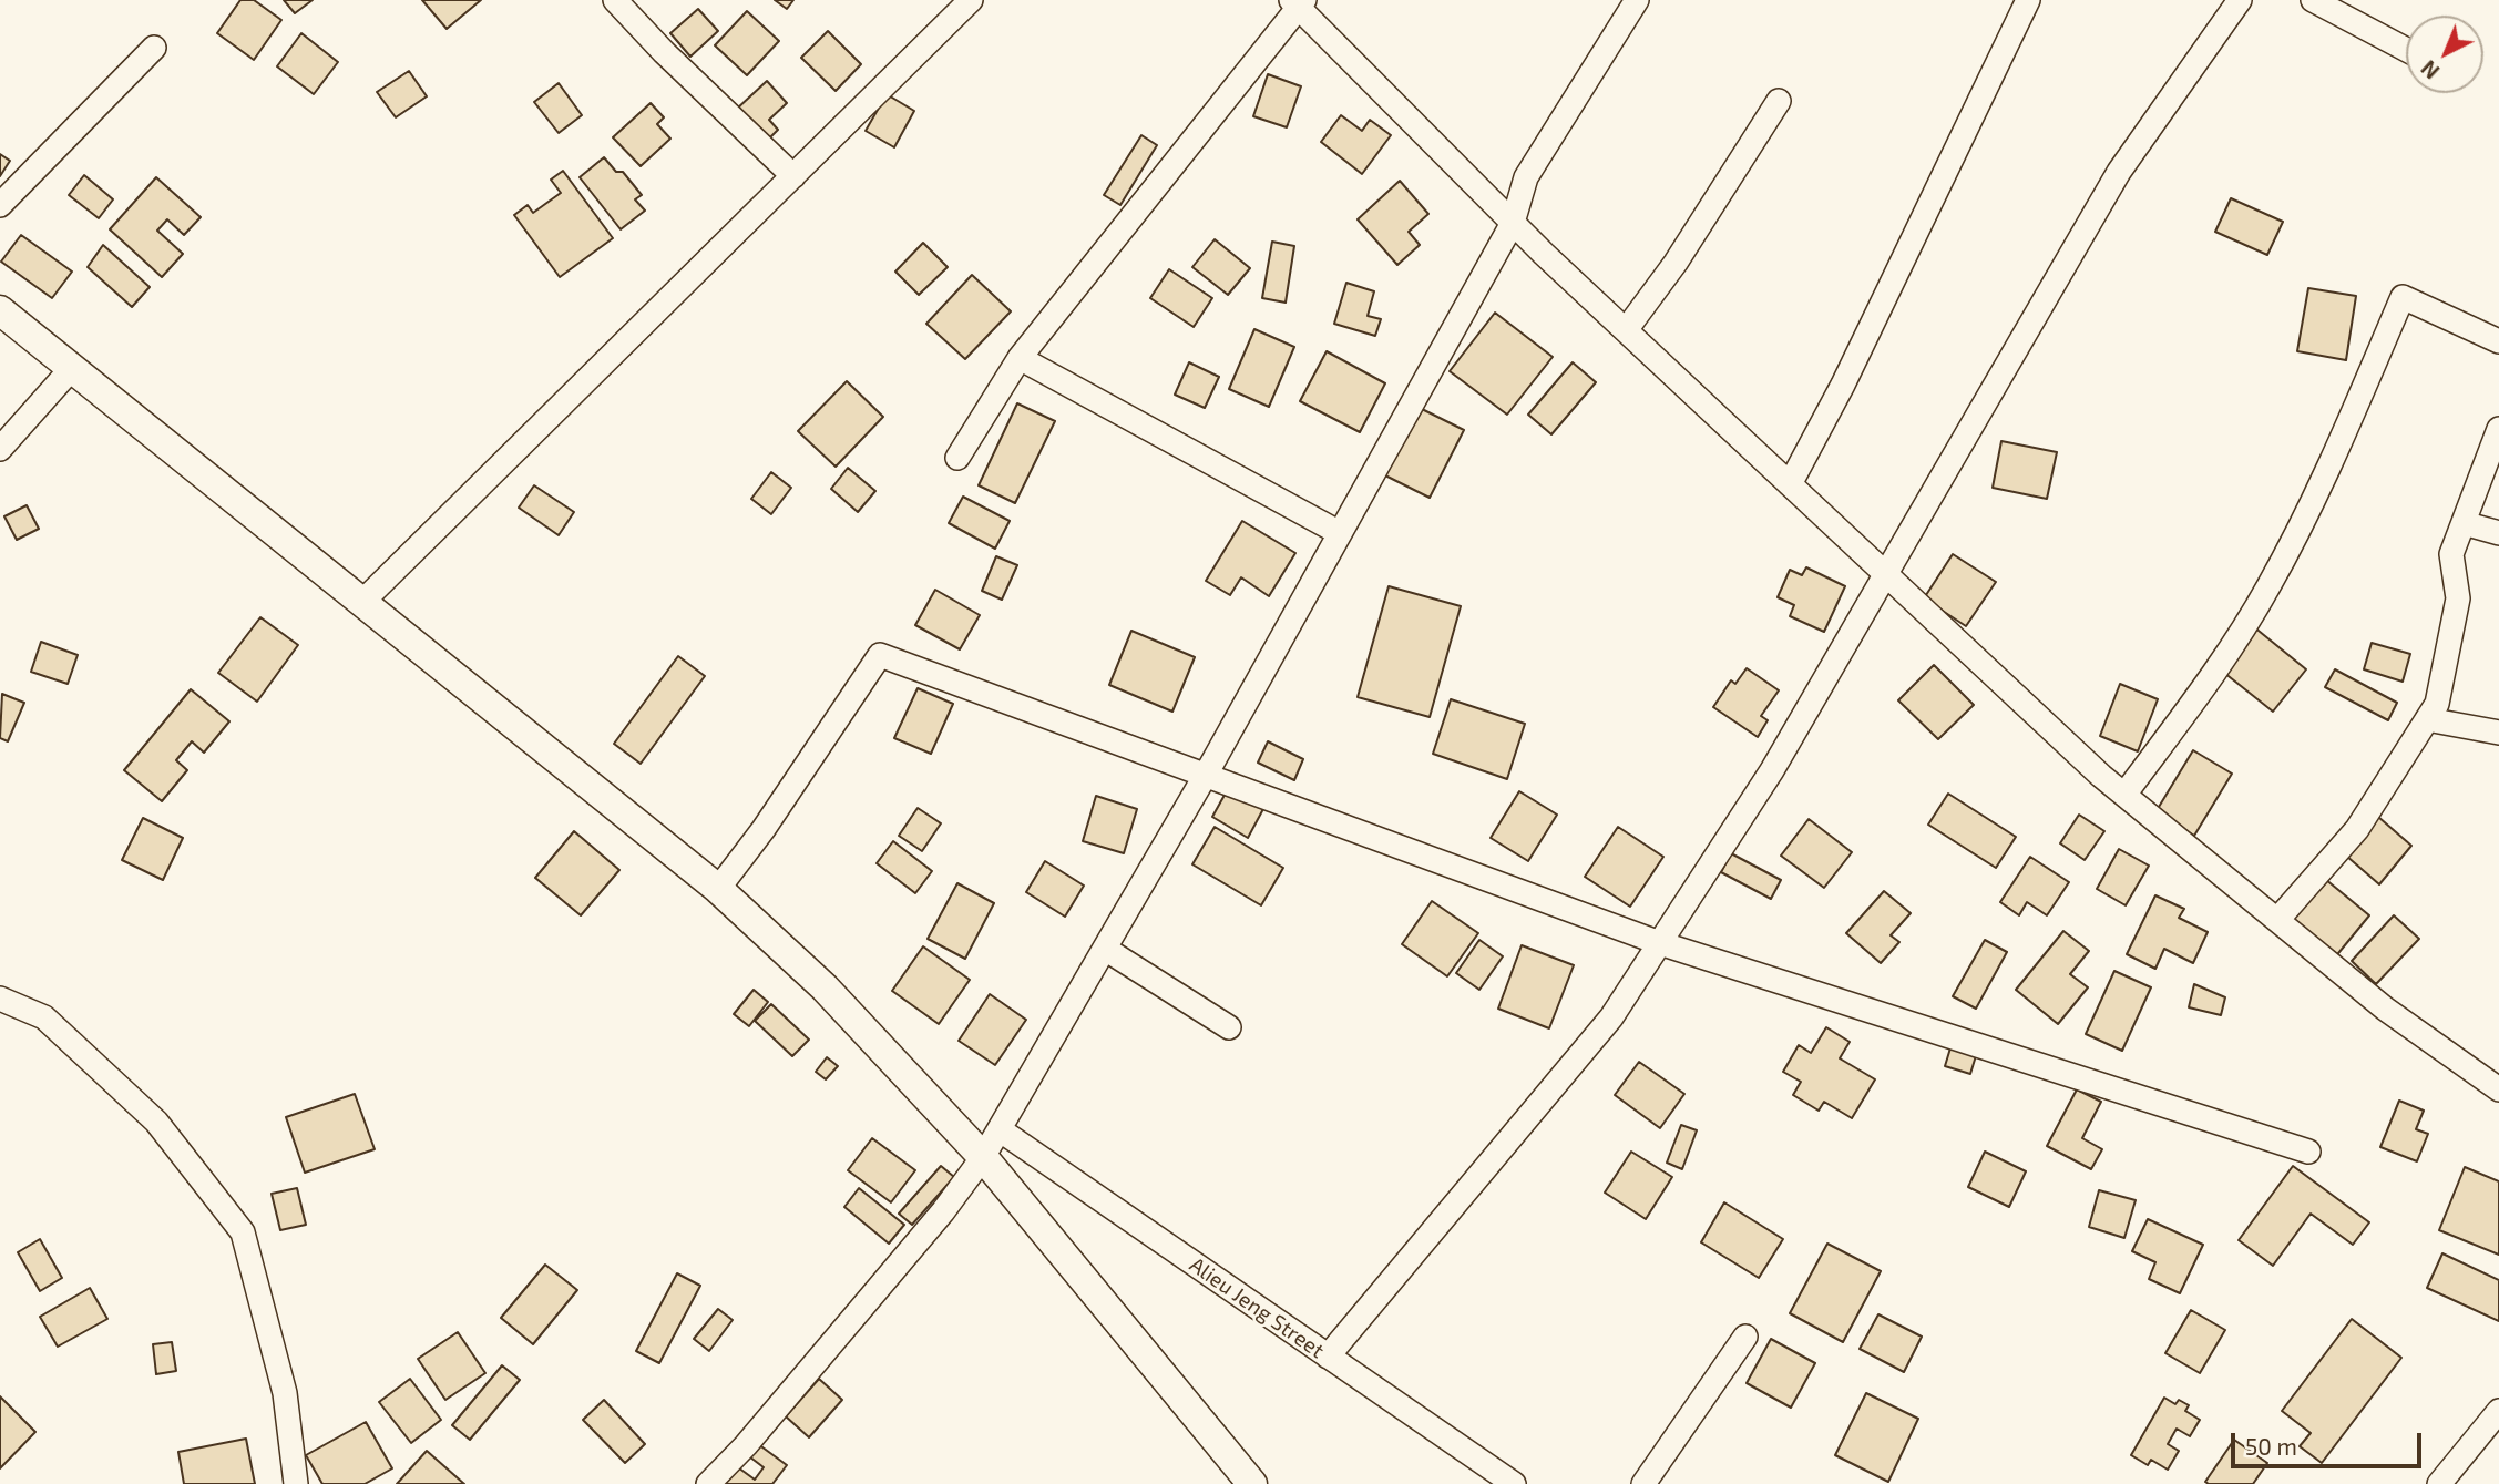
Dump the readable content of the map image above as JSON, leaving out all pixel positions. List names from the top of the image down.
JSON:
{
  "streets": {
    "street": ["Alieu Jeng Street"]
  },
  "scale_bar": "50 m",
  "north": "bottom left"
}
